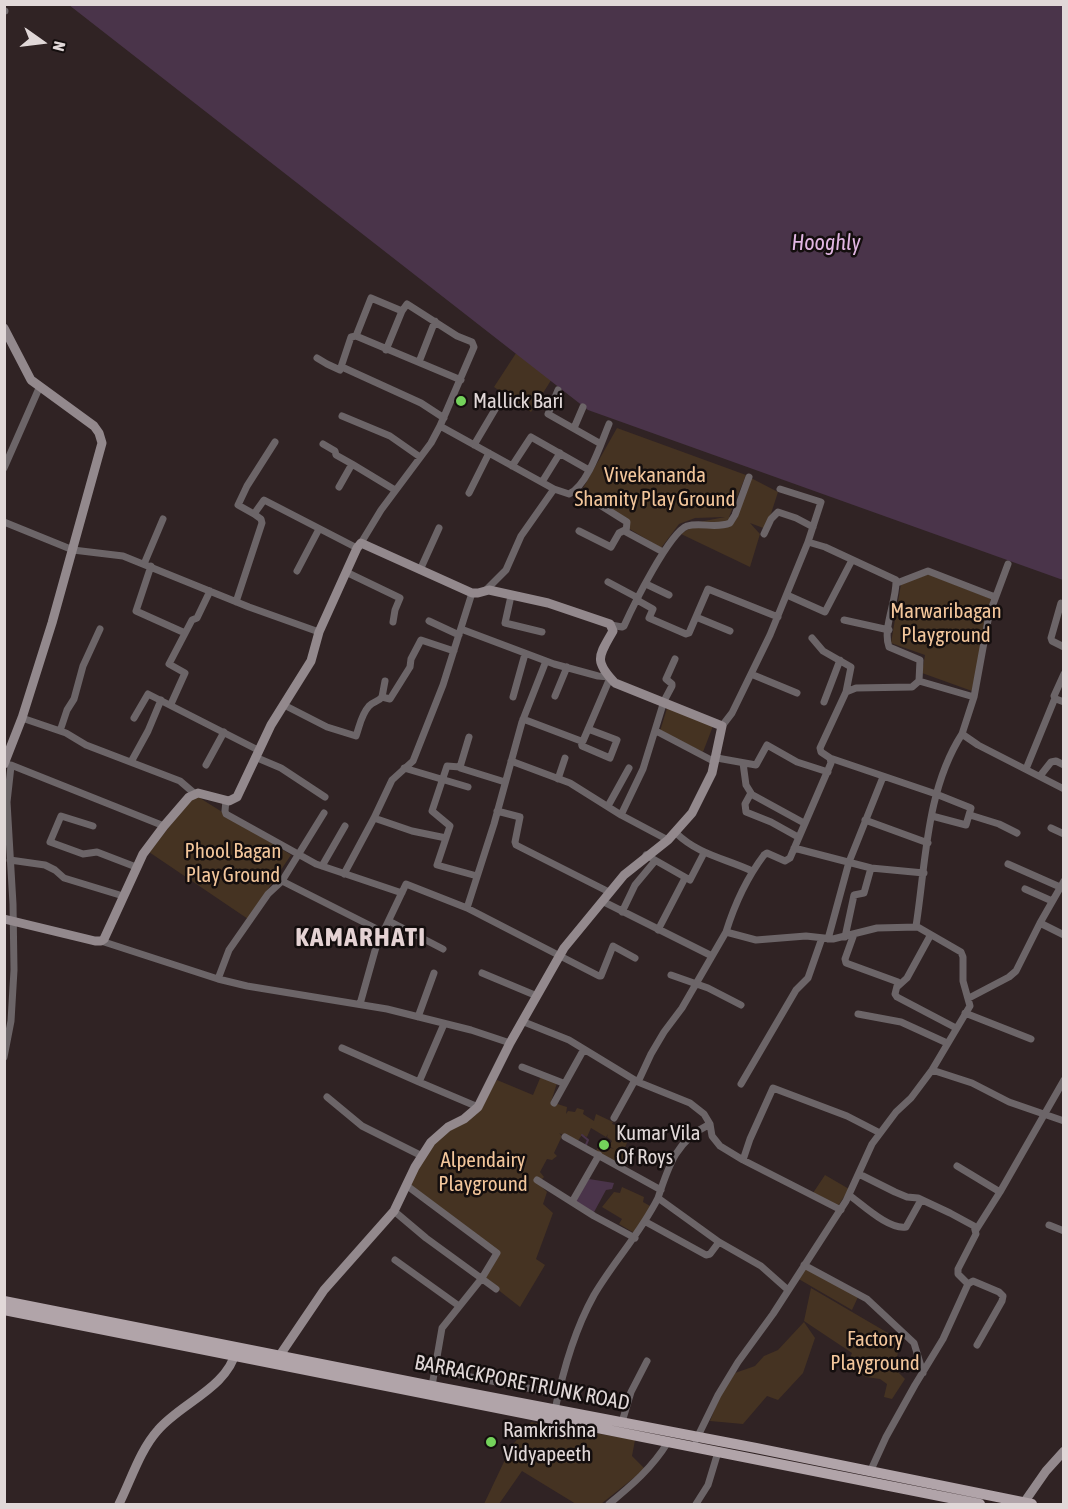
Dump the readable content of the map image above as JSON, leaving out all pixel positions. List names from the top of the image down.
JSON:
{
  "streets": {
    "main road": ["BARRACKPORE TRUNK ROAD"]
  },
  "districts": ["KAMARHATI"],
  "water": ["Hooghly"],
  "parks": [
    "Vivekananda Shamity Play Ground",
    "Marwaribagan Playground",
    "Phool Bagan Play Ground",
    "Alpendairy Playground",
    "Factory Playground"
  ],
  "places": ["Mallick Bari", "Kumar Vila Of Roys", "Ramkrishna Vidyapeeth"],
  "north": "right"
}
